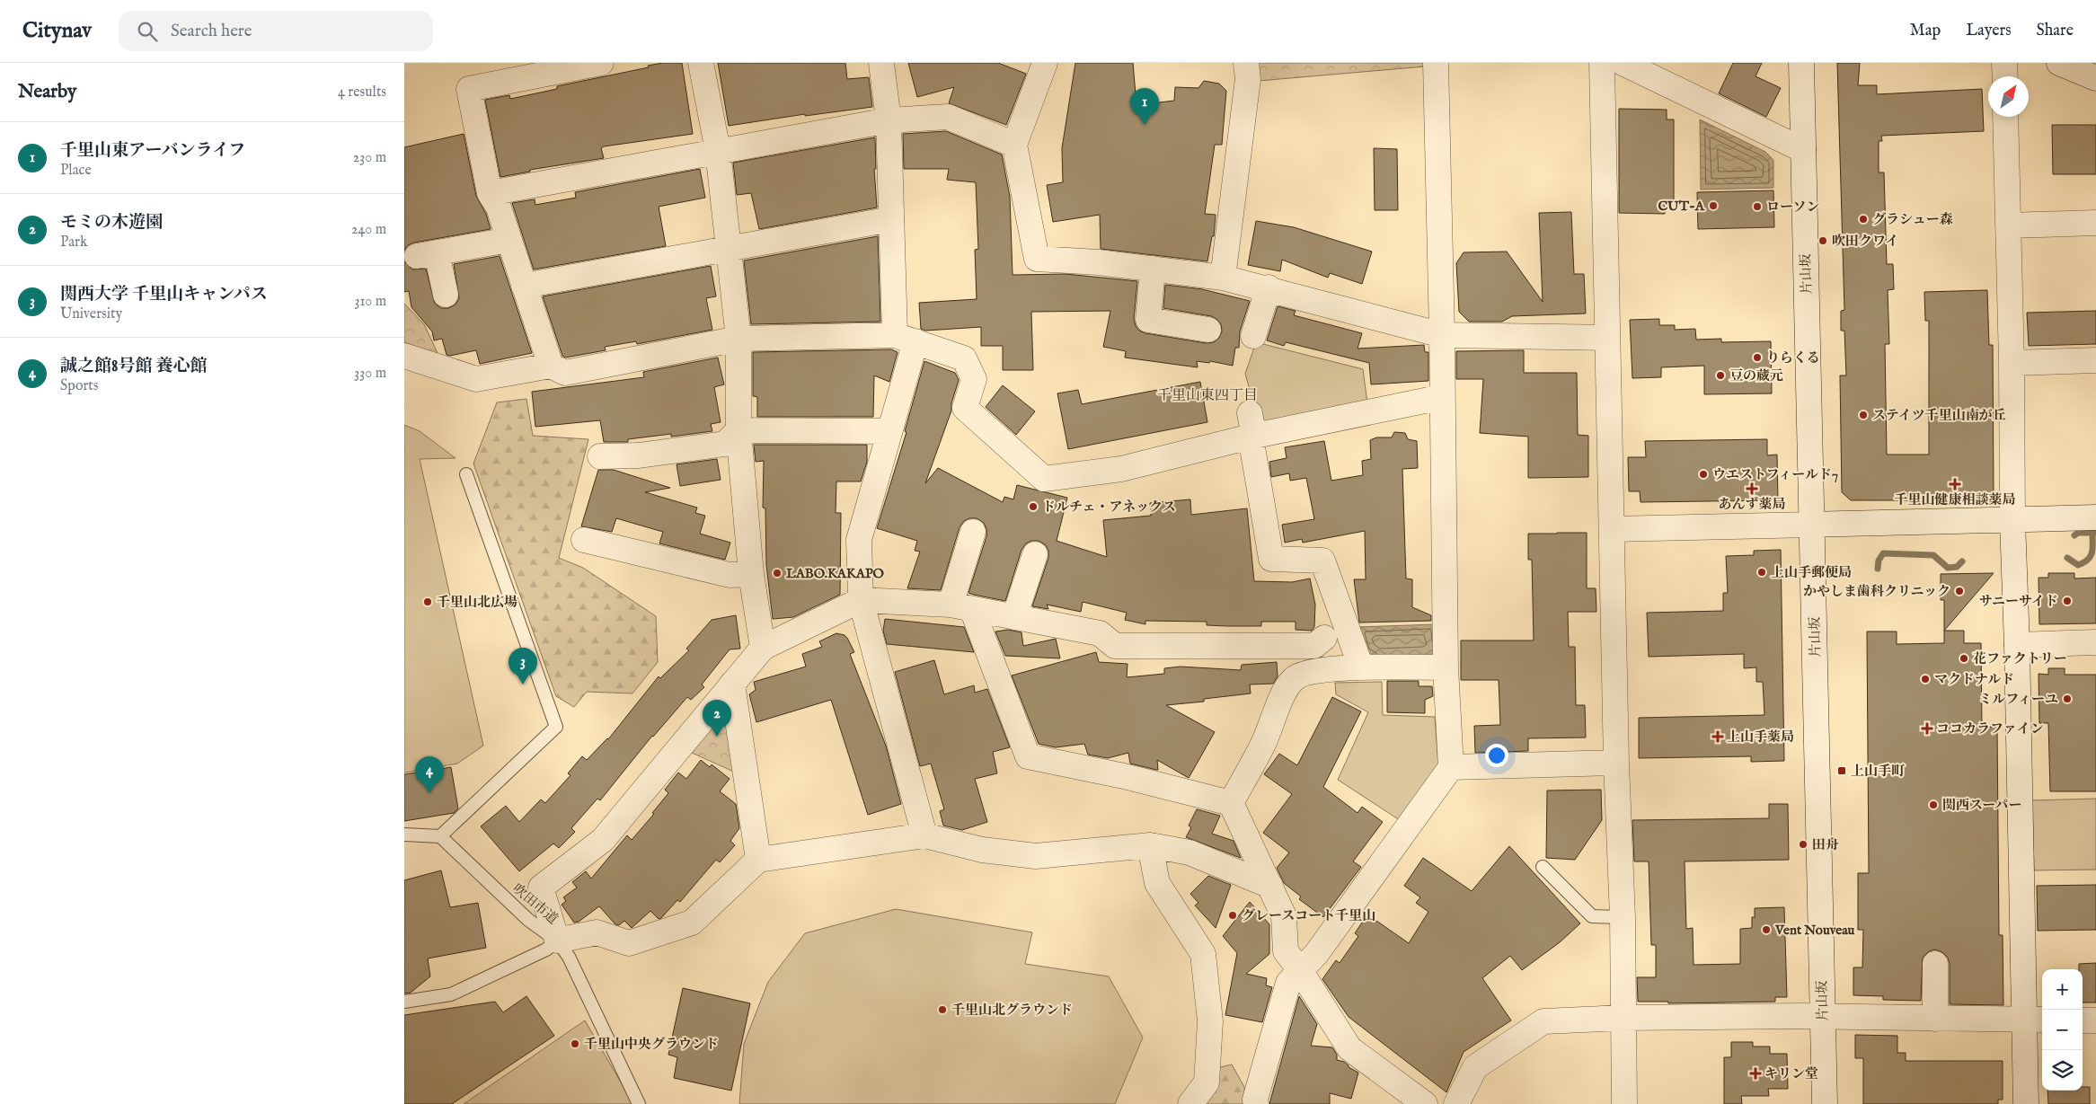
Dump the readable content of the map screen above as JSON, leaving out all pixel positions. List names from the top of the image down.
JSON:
{
  "streets": {
    "street": ["片山坂"],
    "lane": ["吹田市道"]
  },
  "districts": ["千里山東四丁目"],
  "places": {
    "other": [
      "CUT-A",
      "ローソン",
      "グラシュー森",
      "吹田クワイ",
      "りらくる",
      "豆の蔵元",
      "ステイツ千里山南が丘",
      "ウエストフィールド7",
      "ドルチェ・アネックス",
      "上山手郵便局",
      "LABO.KAKAPO",
      "かやしま歯科クリニック",
      "サニーサイド",
      "千里山北広場",
      "花ファクトリー",
      "マクドナルド",
      "ミルフィーユ",
      "関西スーパー",
      "田舟",
      "グレースコート千里山",
      "Vent Nouveau",
      "千里山北グラウンド",
      "千里山中央グラウンド"
    ],
    "health": [
      "千里山健康相談薬局",
      "あんず薬局",
      "ココカラファイン",
      "上山手薬局",
      "キリン堂"
    ],
    "transit": ["上山手町"]
  },
  "north": "top right",
  "page": {
    "header": "Citynav",
    "search": "Search here",
    "nav": ["Map", "Layers", "Share"],
    "heading": ["Nearby", "4 results"],
    "pins": [
      "1",
      "3",
      "2",
      "4"
    ],
    "list": [
      {
        "mark": "1",
        "name": "千里山東アーバンライフ",
        "note": "Place",
        "value": "230 m"
      },
      {
        "mark": "2",
        "name": "モミの木遊園",
        "note": "Park",
        "value": "240 m"
      },
      {
        "mark": "3",
        "name": "関西大学 千里山キャンパス",
        "note": "University",
        "value": "310 m"
      },
      {
        "mark": "4",
        "name": "誠之館8号館 養心館",
        "note": "Sports",
        "value": "330 m"
      }
    ],
    "map_buttons": ["+", "−"]
  }
}
